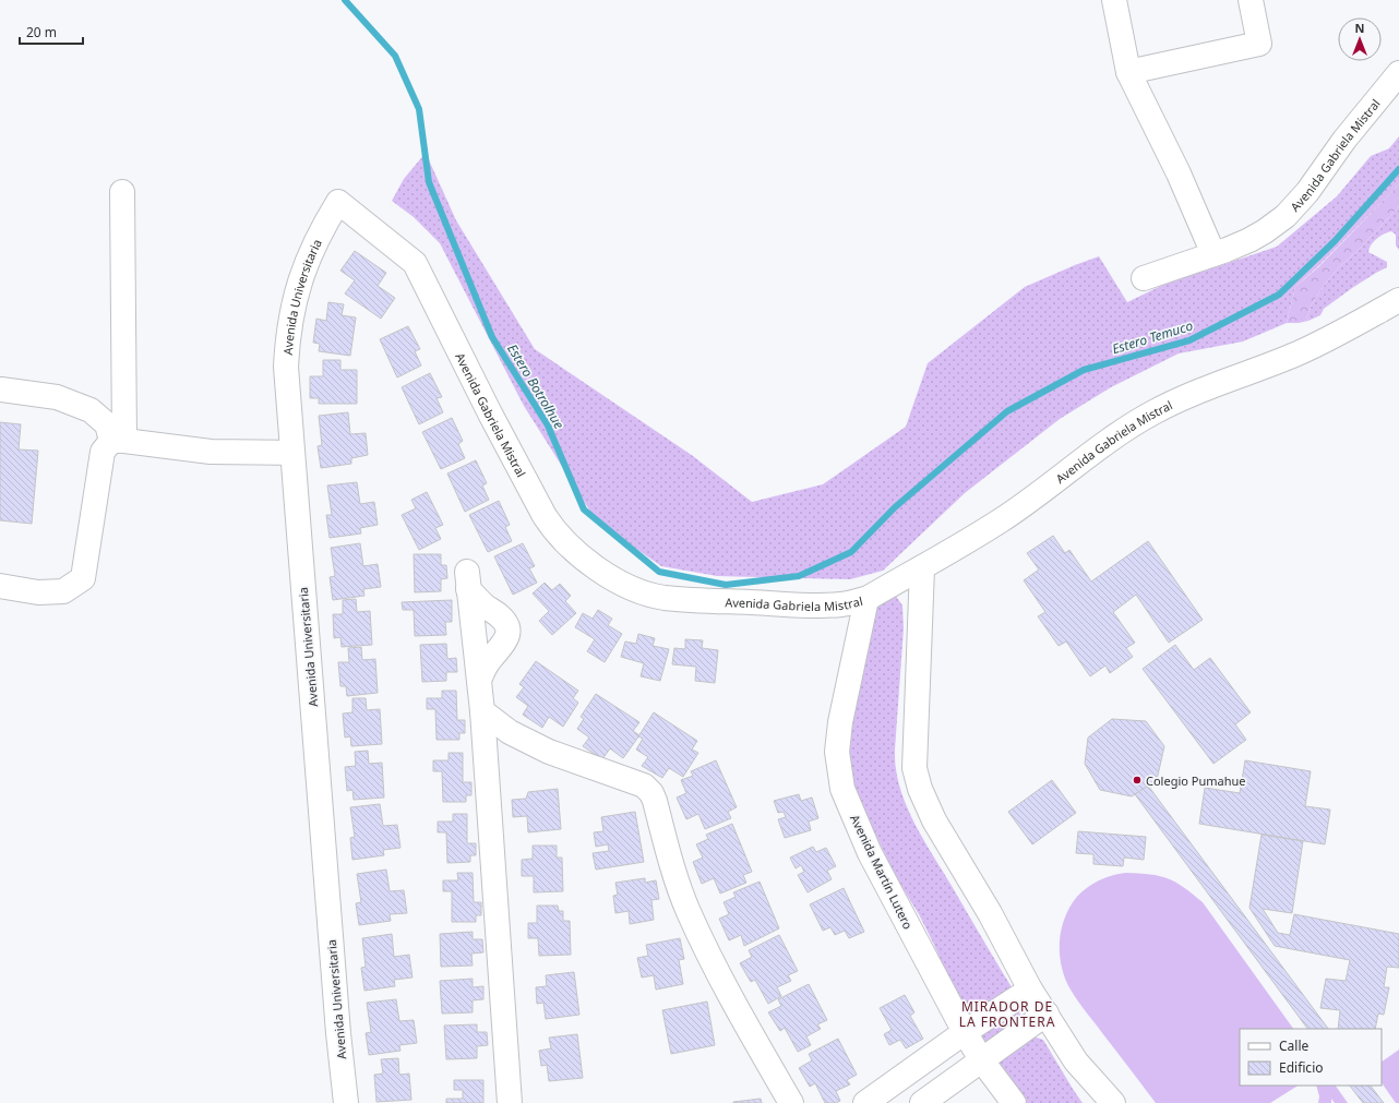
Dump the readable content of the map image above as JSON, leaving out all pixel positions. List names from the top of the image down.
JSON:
{
  "streets": {
    "street": ["Avenida Gabriela Mistral", "Avenida Universitaria", "Avenida Martín Lutero"]
  },
  "crossings": [
    ["Avenida Gabriela Mistral", "Avenida Universitaria"],
    ["Avenida Gabriela Mistral", "Avenida Martín Lutero"]
  ],
  "districts": ["MIRADOR DE LA FRONTERA"],
  "water": ["Estero Temuco", "Estero Botrolhue"],
  "places": ["Colegio Pumahue"],
  "legend": ["Calle", "Edificio"],
  "scale_bar": "20 m",
  "north": "top"
}
